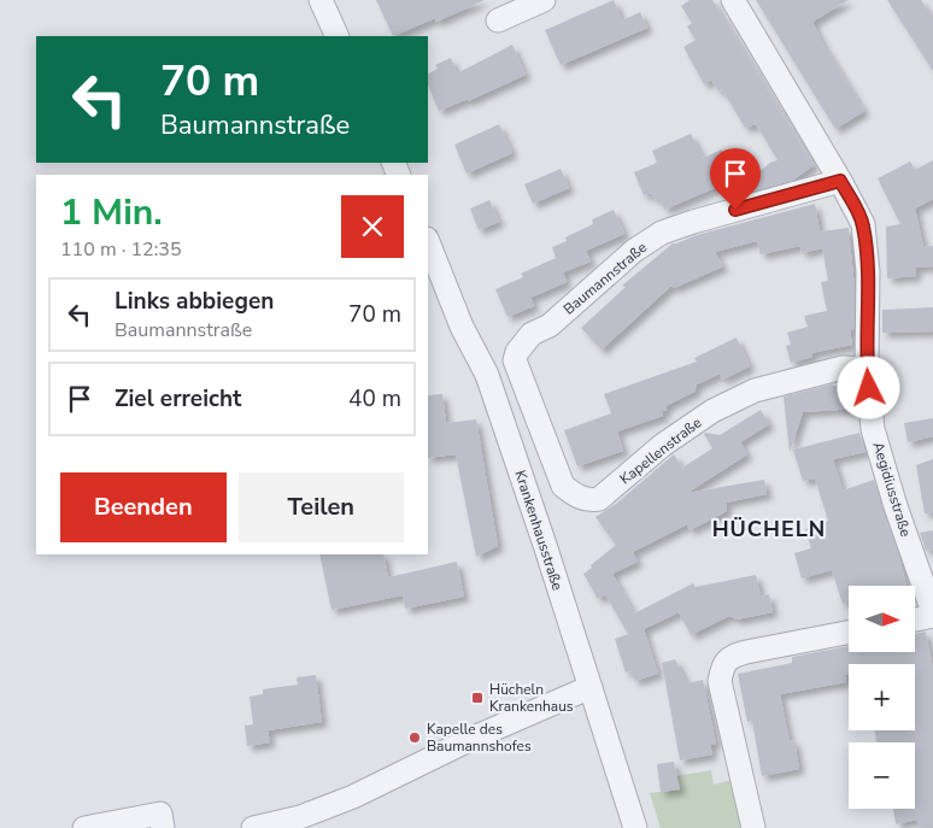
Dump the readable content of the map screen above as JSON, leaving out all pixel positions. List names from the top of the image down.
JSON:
{
  "streets": {
    "street": [
      "Baumannstraße",
      "Kapellenstraße",
      "Aegidiusstraße",
      "Krankenhausstraße"
    ]
  },
  "crossings": [
    ["Baumannstraße", "Kapellenstraße"],
    ["Baumannstraße", "Aegidiusstraße"],
    ["Kapellenstraße", "Aegidiusstraße"]
  ],
  "districts": ["HÜCHELN"],
  "places": {
    "transit": ["Hücheln Krankenhaus"],
    "other": ["Kapelle des Baumannshofes"]
  },
  "north": "right",
  "page": {
    "turn": ["70 m", "Baumannstraße"],
    "heading": ["1 Min.", "110 m · 12:35"],
    "list": [
      {
        "name": "Links abbiegen",
        "note": "Baumannstraße",
        "value": "70 m"
      },
      {
        "name": "Ziel erreicht",
        "value": "40 m"
      }
    ],
    "buttons": ["Beenden", "Teilen"],
    "map_buttons": ["+", "−"]
  }
}
